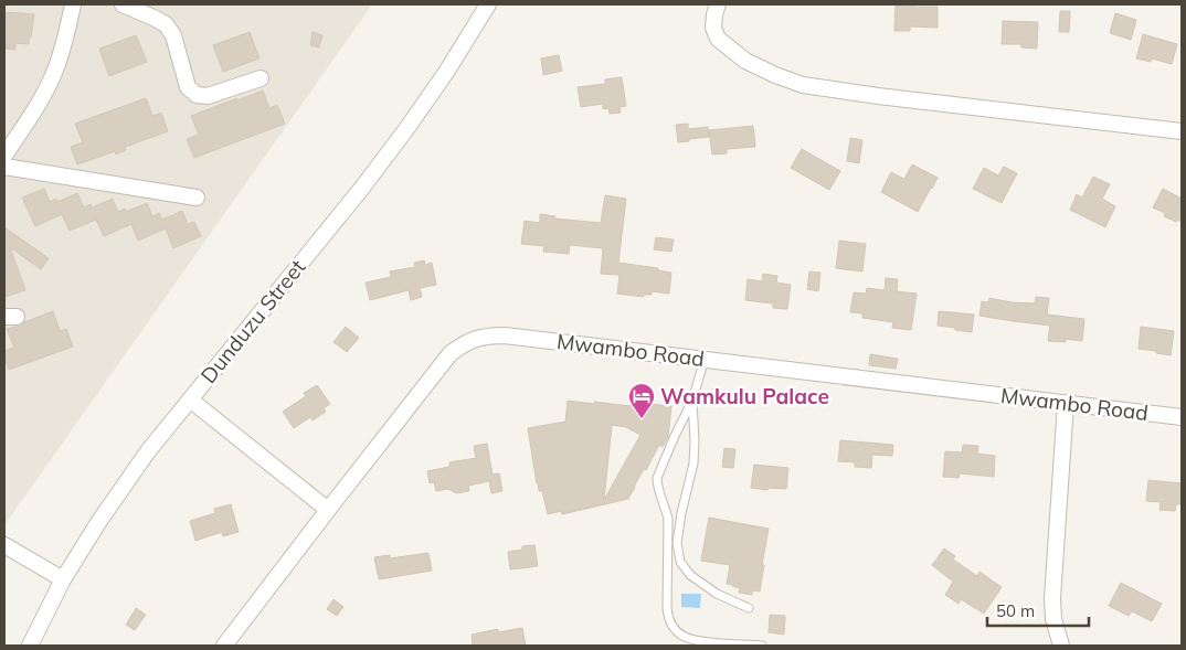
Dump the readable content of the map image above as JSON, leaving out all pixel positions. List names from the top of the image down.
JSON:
{
  "streets": {
    "street": ["Dunduzu Street", "Mwambo Road"]
  },
  "places": {
    "hotel": ["Wamkulu Palace"]
  },
  "scale_bar": "50 m"
}
